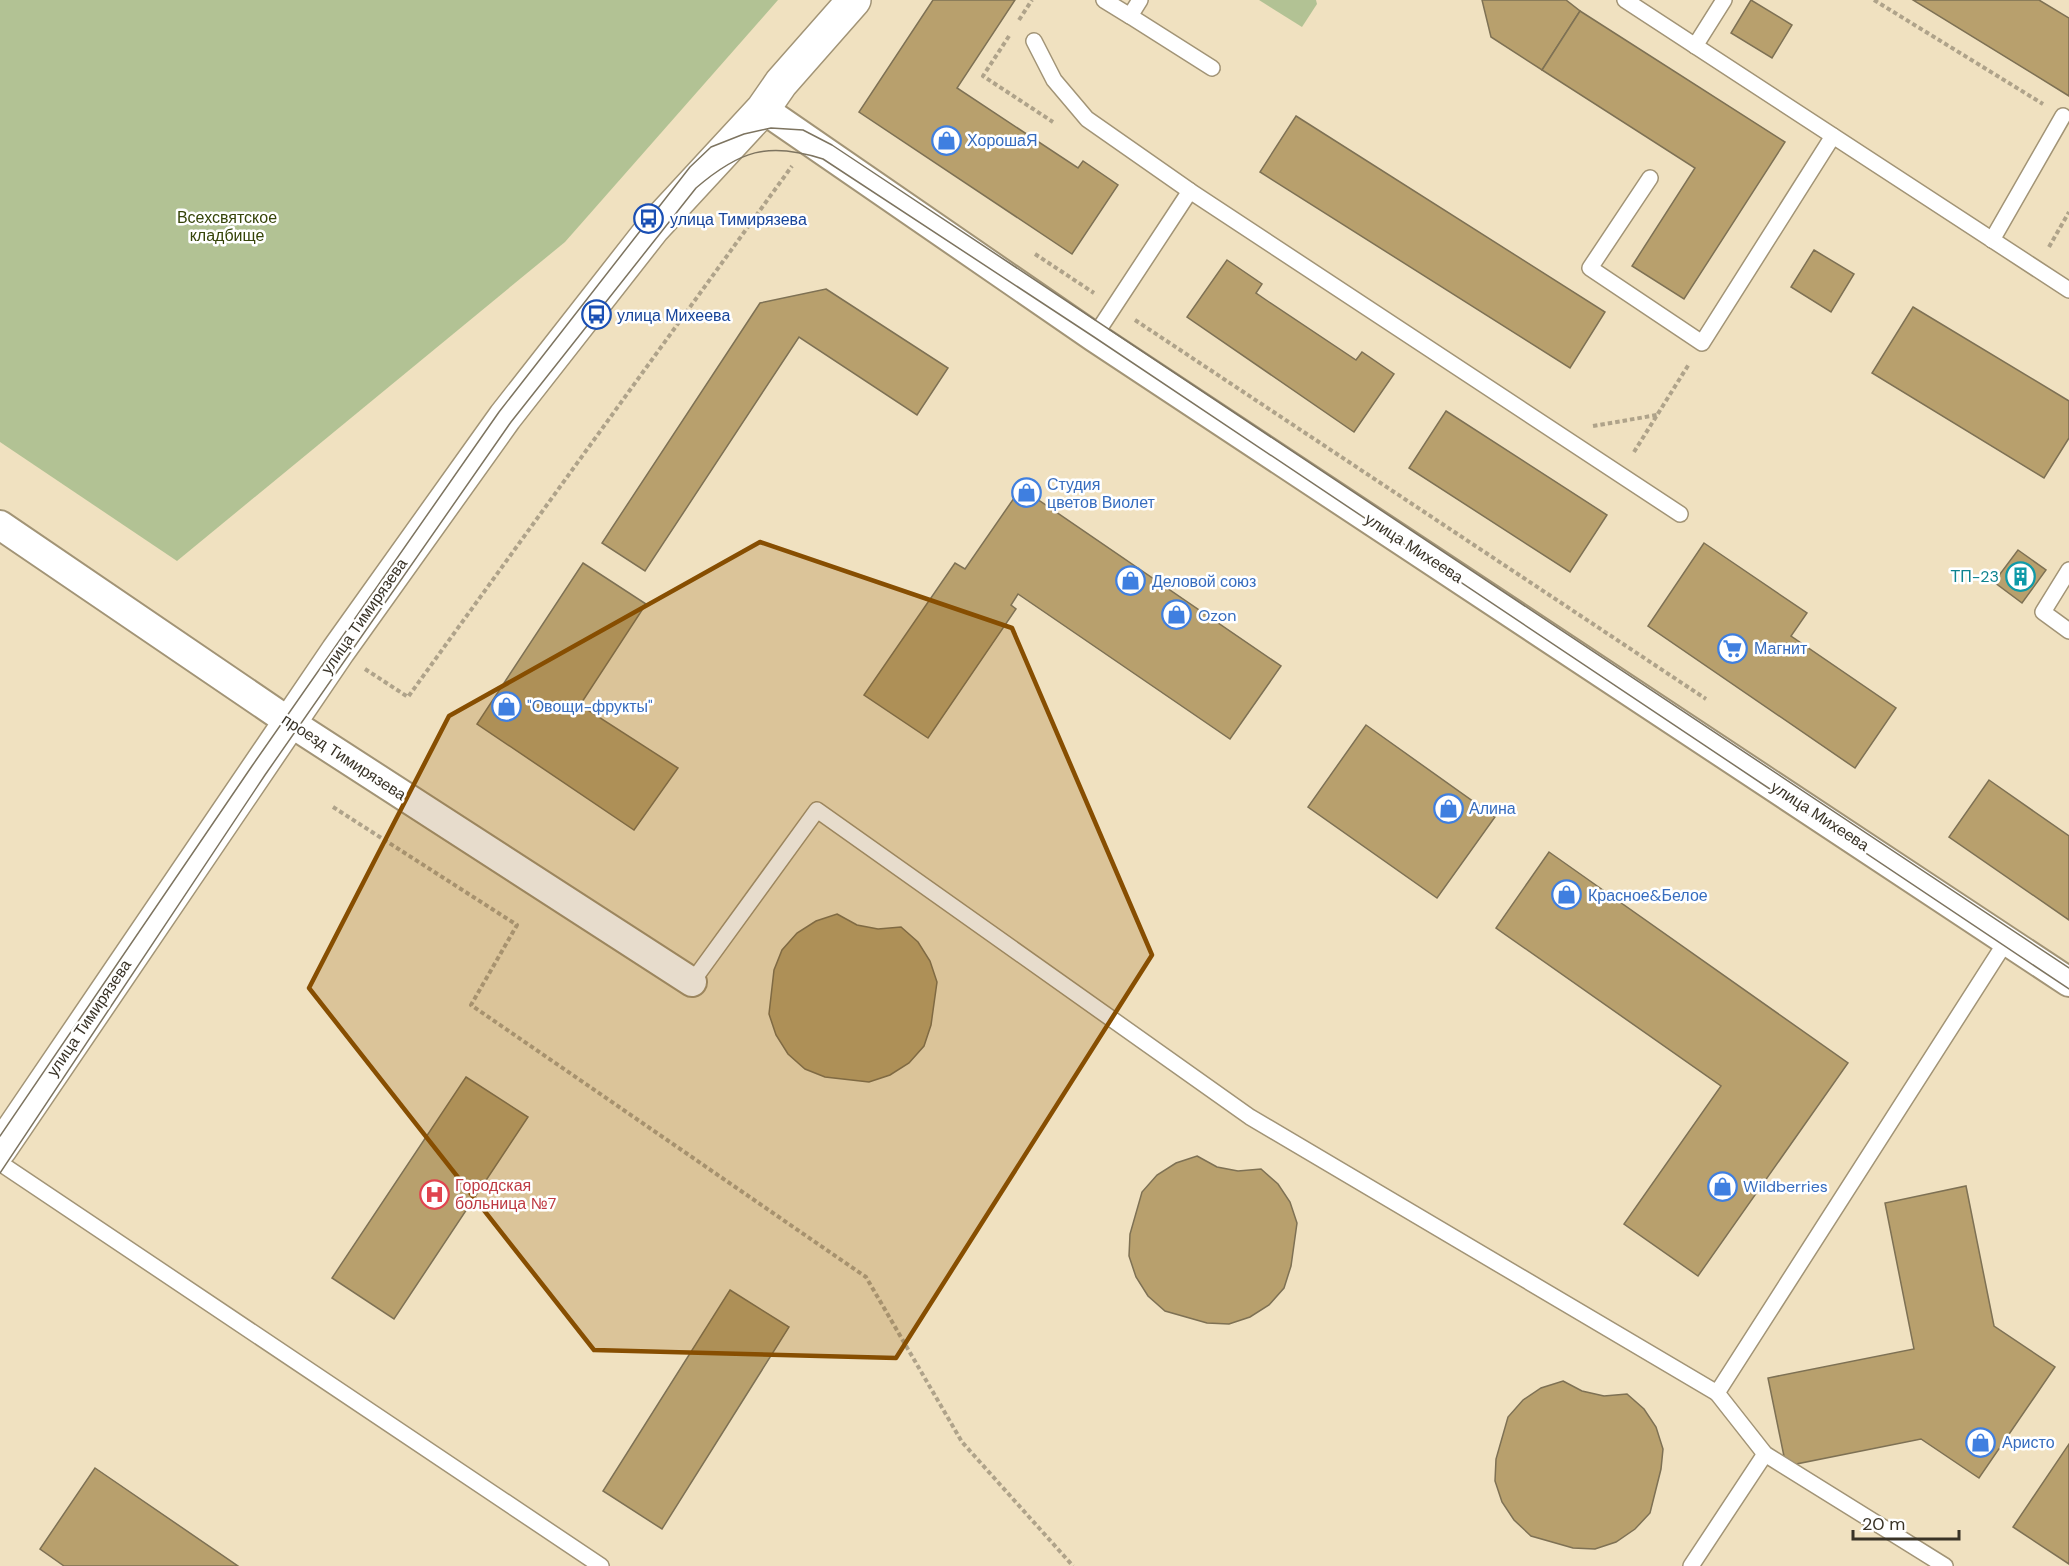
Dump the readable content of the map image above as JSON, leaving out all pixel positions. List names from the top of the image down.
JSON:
{
  "streets": {
    "street": ["улица Михеева", "улица Тимирязева", "проезд Тимирязева"]
  },
  "crossings": [
    ["улица Михеева", "улица Тимирязева"],
    ["улица Тимирязева", "проезд Тимирязева"]
  ],
  "parks": ["Всехсвятское кладбище"],
  "places": {
    "shop": [
      "ХорошаЯ",
      "Студия цветов Виолет",
      "Деловой союз",
      "Ozon",
      "\"Овощи-фрукты\"",
      "Алина",
      "Красное&Белое",
      "Wildberries",
      "Аристо"
    ],
    "bus stop": ["улица Тимирязева", "улица Михеева"],
    "building": ["ТП-23"],
    "supermarket": ["Магнит"],
    "hospital": ["Городская больница №7"]
  },
  "scale_bar": "20 m"
}
